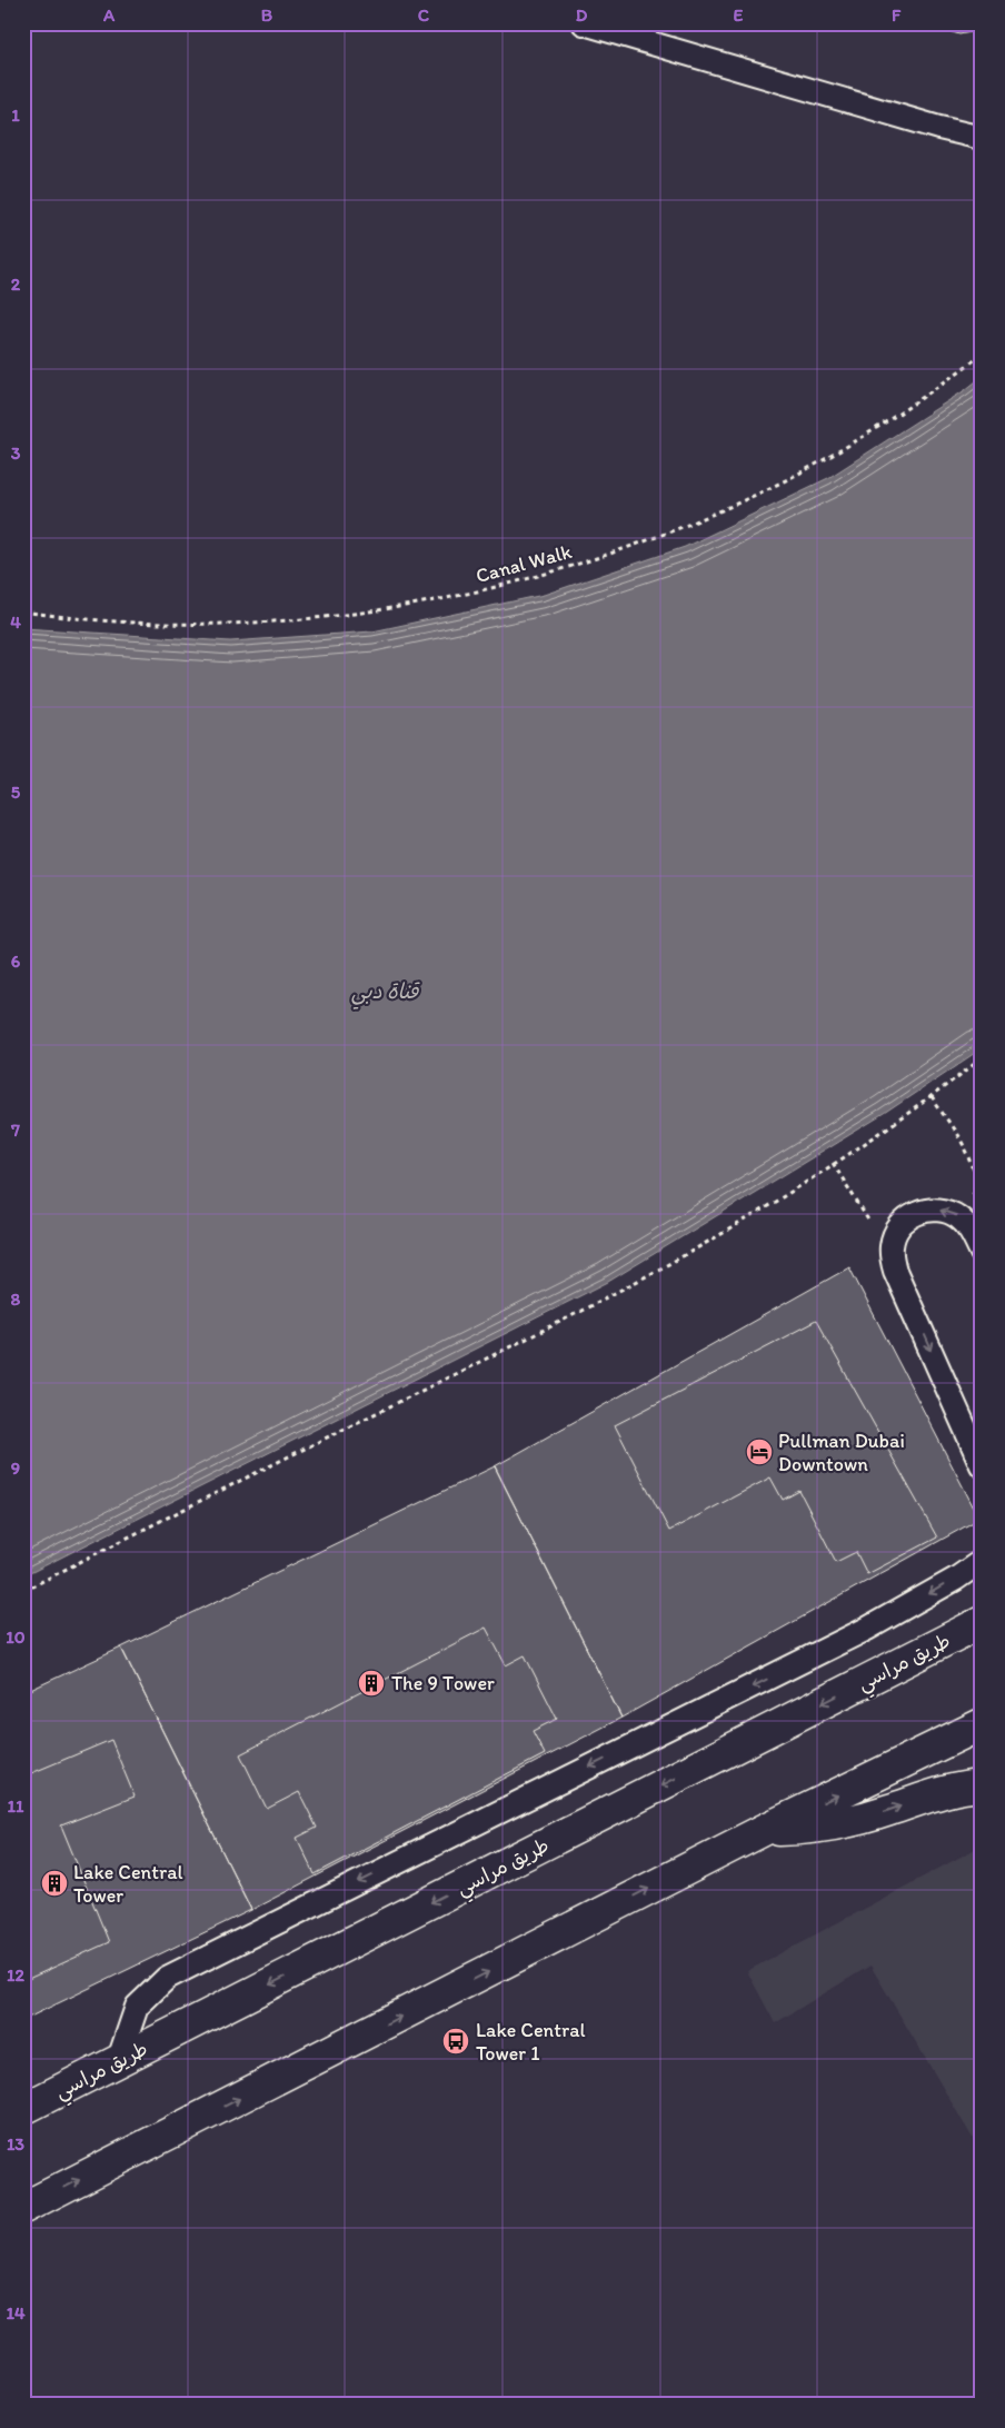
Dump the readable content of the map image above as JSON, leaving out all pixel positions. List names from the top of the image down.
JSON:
{
  "streets": {
    "main road": ["طريق مراسي"],
    "path": ["Canal Walk"]
  },
  "water": ["قناة دبي"],
  "places": {
    "hotel": ["Pullman Dubai Downtown"],
    "building": ["The 9 Tower", "Lake Central Tower"],
    "bus stop": ["Lake Central Tower 1"]
  },
  "grid": {
    "columns": [
      "A",
      "B",
      "C",
      "D",
      "E",
      "F"
    ],
    "rows": [
      "1",
      "2",
      "3",
      "4",
      "5",
      "6",
      "7",
      "8",
      "9",
      "10",
      "11",
      "12",
      "13",
      "14"
    ]
  }
}
